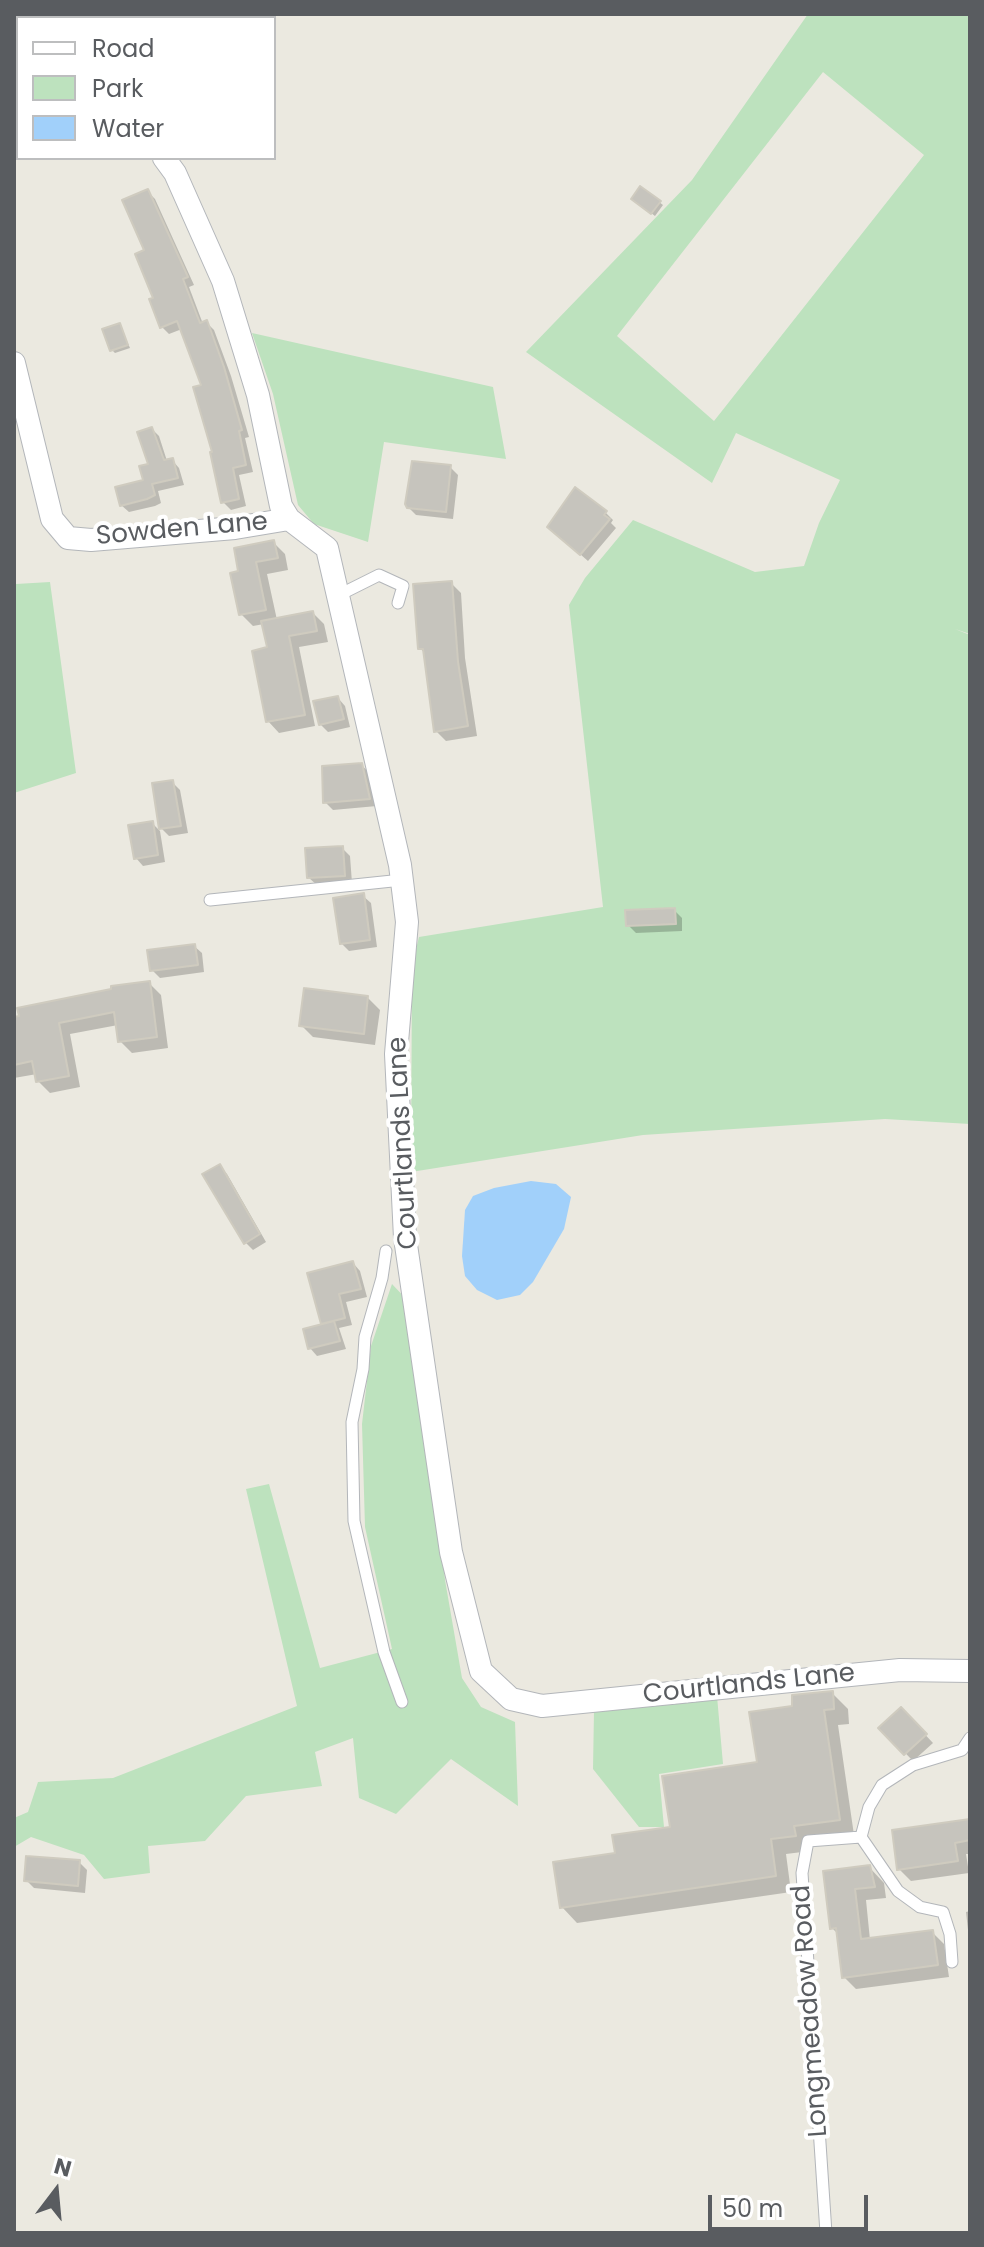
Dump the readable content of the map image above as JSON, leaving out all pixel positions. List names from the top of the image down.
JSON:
{
  "streets": {
    "street": ["Sowden Lane", "Courtlands Lane"],
    "lane": ["Longmeadow Road"]
  },
  "crossings": [
    ["Sowden Lane", "Courtlands Lane"]
  ],
  "legend": ["Road", "Park", "Water"],
  "scale_bar": "50 m",
  "north": "top"
}
